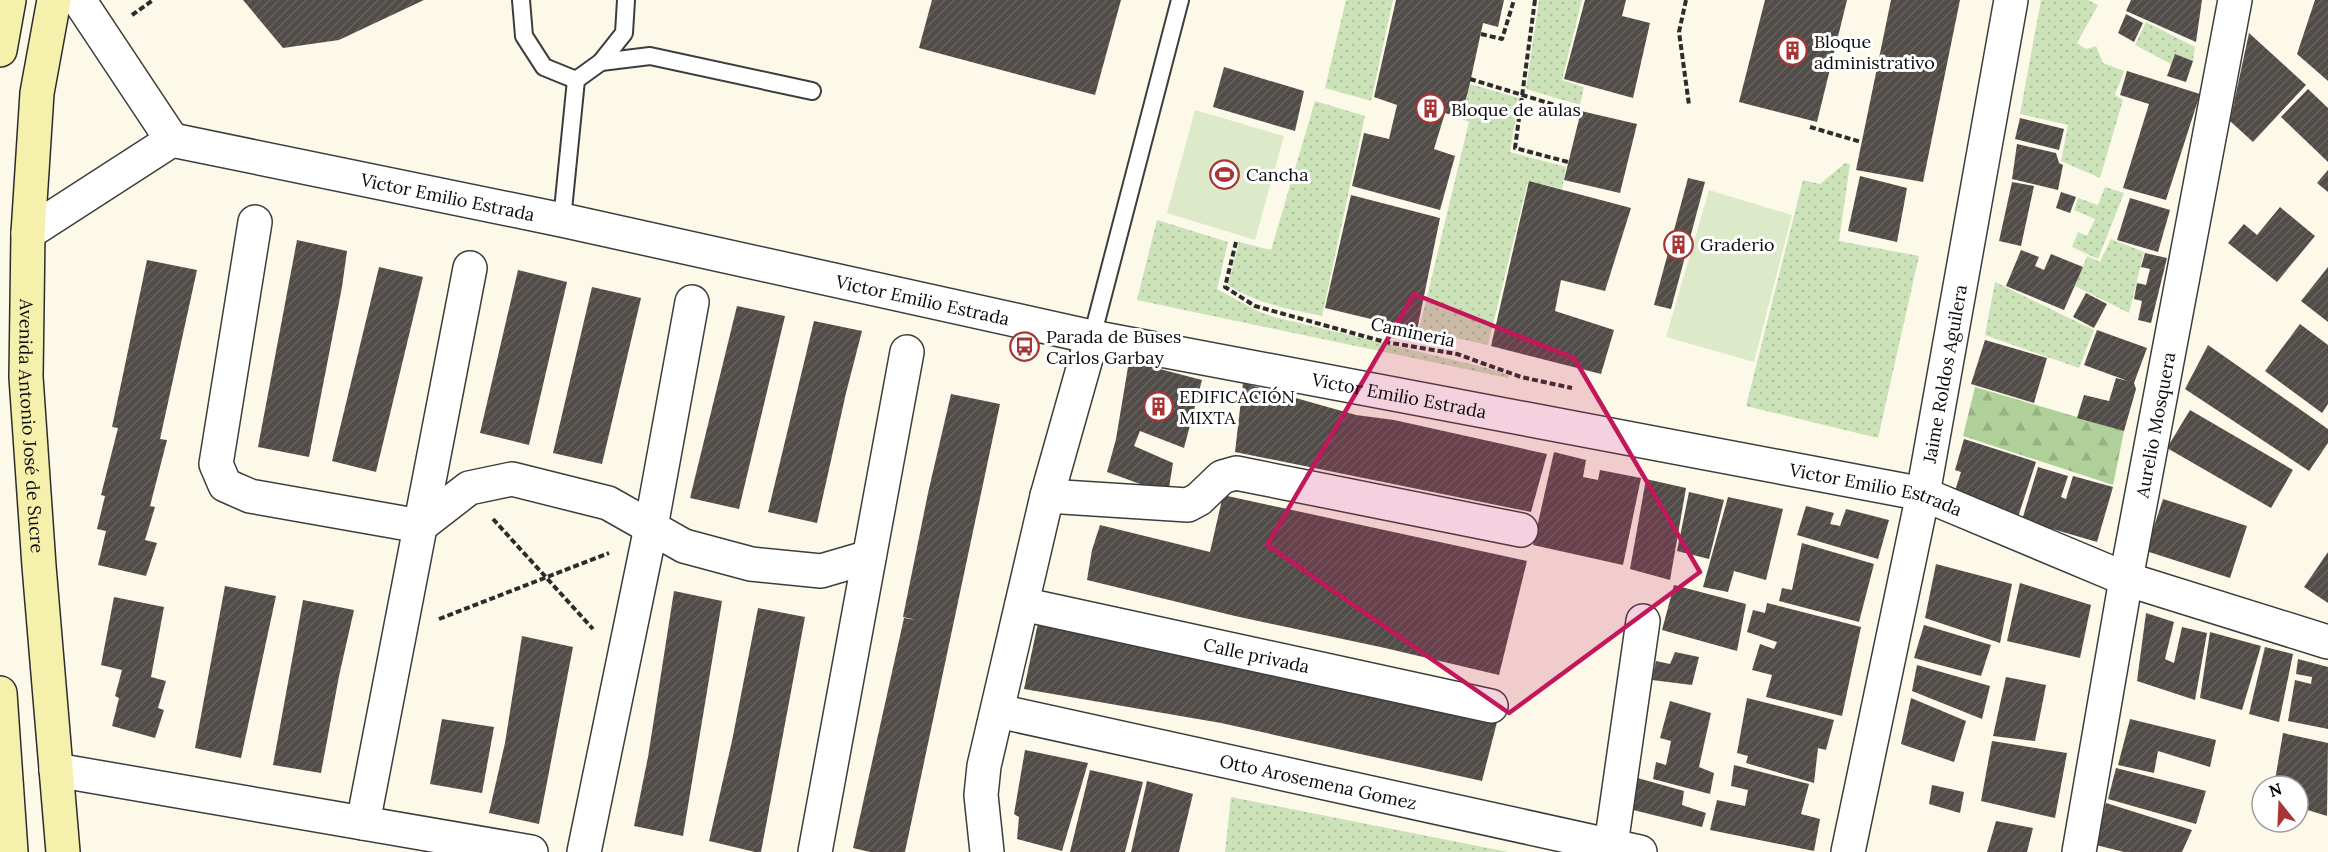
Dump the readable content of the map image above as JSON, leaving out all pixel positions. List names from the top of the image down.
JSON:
{
  "streets": {
    "main road": ["Avenida Antonio José de Sucre"],
    "street": [
      "Victor Emilio Estrada",
      "Jaime Roldos Aguilera",
      "Aurelio Mosquera",
      "Calle privada",
      "Otto Arosemena Gomez"
    ],
    "path": ["Camineria"]
  },
  "crossings": [
    ["Victor Emilio Estrada", "Jaime Roldos Aguilera"],
    ["Victor Emilio Estrada", "Aurelio Mosquera"]
  ],
  "places": {
    "building": [
      "Bloque administrativo",
      "Bloque de aulas",
      "Graderio",
      "EDIFICACIÓN MIXTA"
    ],
    "sports": ["Cancha"],
    "bus stop": ["Parada de Buses Carlos Garbay"]
  },
  "north": "top"
}
